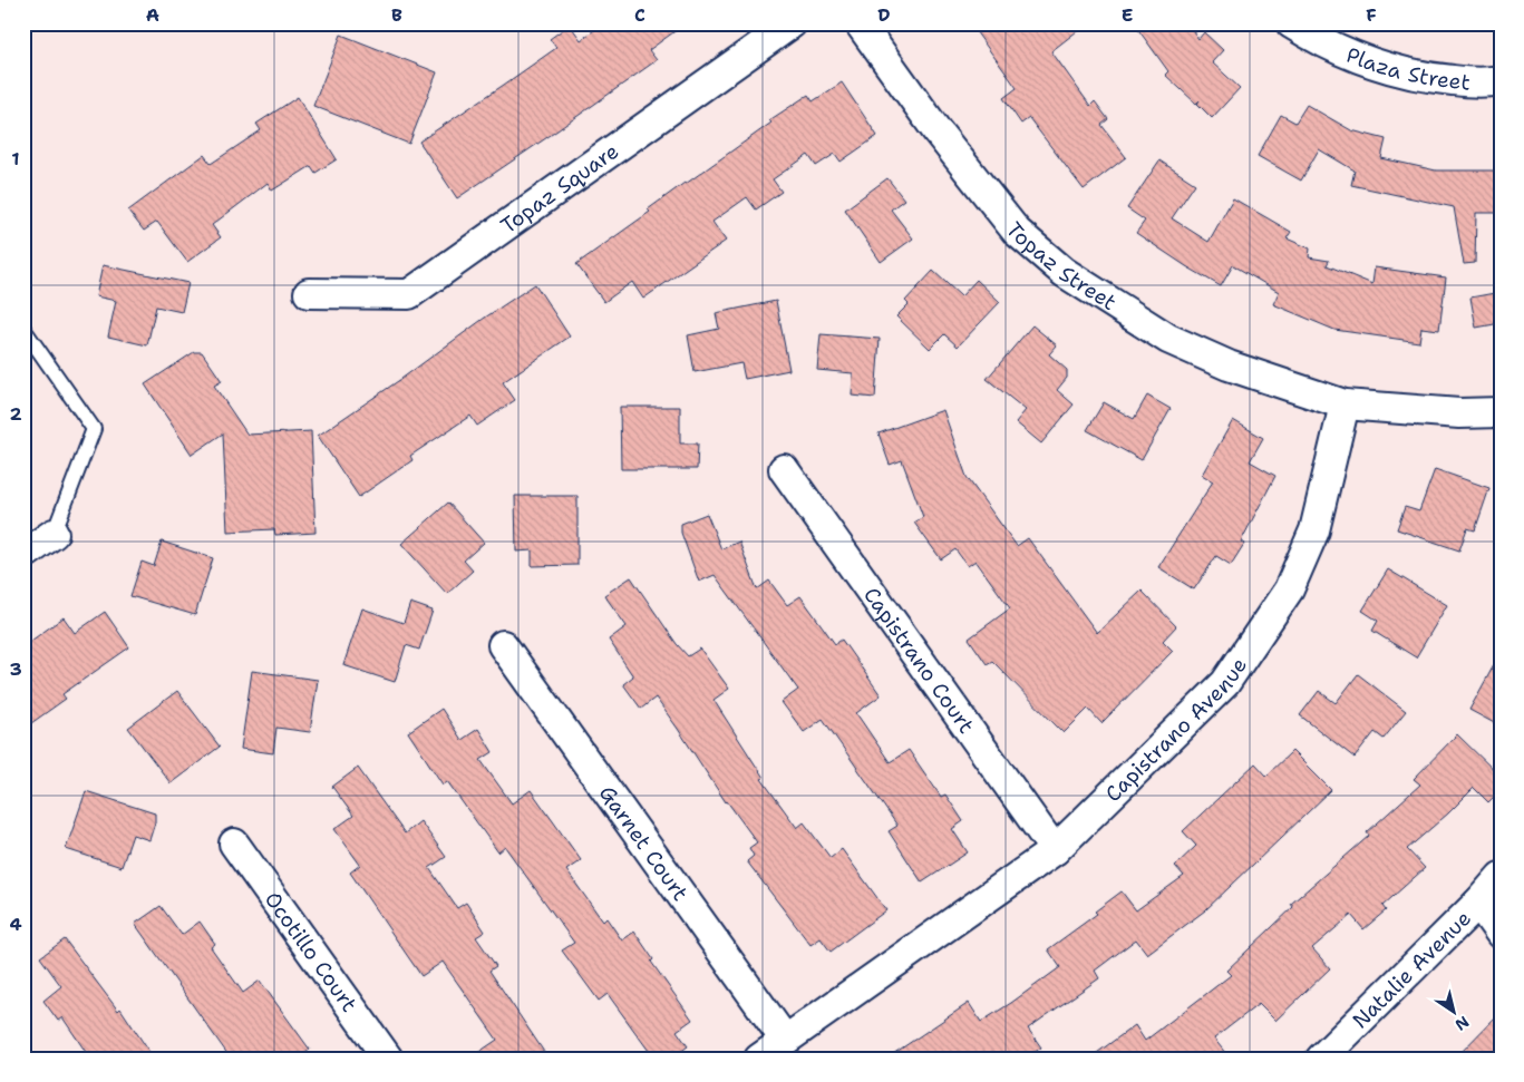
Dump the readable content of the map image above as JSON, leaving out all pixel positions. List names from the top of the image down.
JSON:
{
  "streets": {
    "street": [
      "Plaza Street",
      "Topaz Square",
      "Topaz Street",
      "Capistrano Court",
      "Capistrano Avenue",
      "Garnet Court",
      "Ocotillo Court",
      "Natalie Avenue"
    ]
  },
  "crossings": [
    ["Topaz Street", "Capistrano Avenue"],
    ["Capistrano Court", "Capistrano Avenue"],
    ["Capistrano Avenue", "Garnet Court"]
  ],
  "north": "bottom right",
  "grid": {
    "columns": [
      "A",
      "B",
      "C",
      "D",
      "E",
      "F"
    ],
    "rows": [
      "1",
      "2",
      "3",
      "4"
    ]
  }
}
